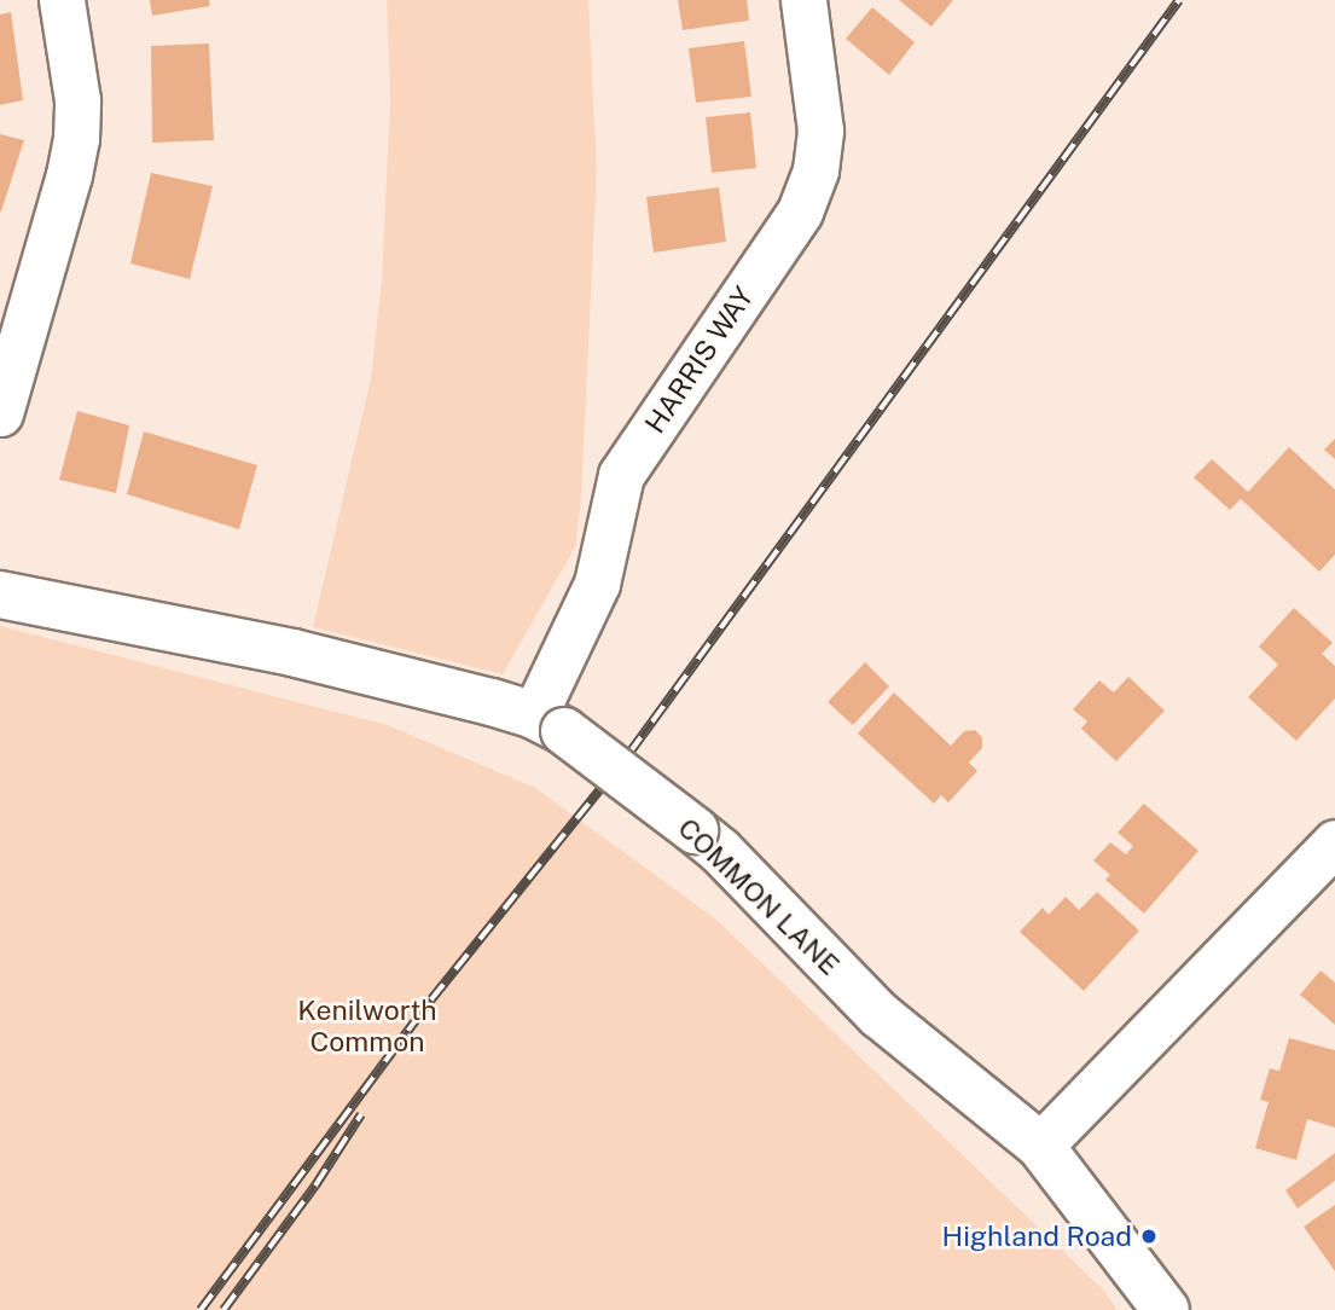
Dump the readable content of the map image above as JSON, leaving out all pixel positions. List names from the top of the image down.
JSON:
{
  "streets": {
    "street": ["HARRIS WAY", "COMMON LANE"]
  },
  "crossings": [
    ["HARRIS WAY", "COMMON LANE"]
  ],
  "parks": ["Kenilworth Common"],
  "places": ["Highland Road"]
}
